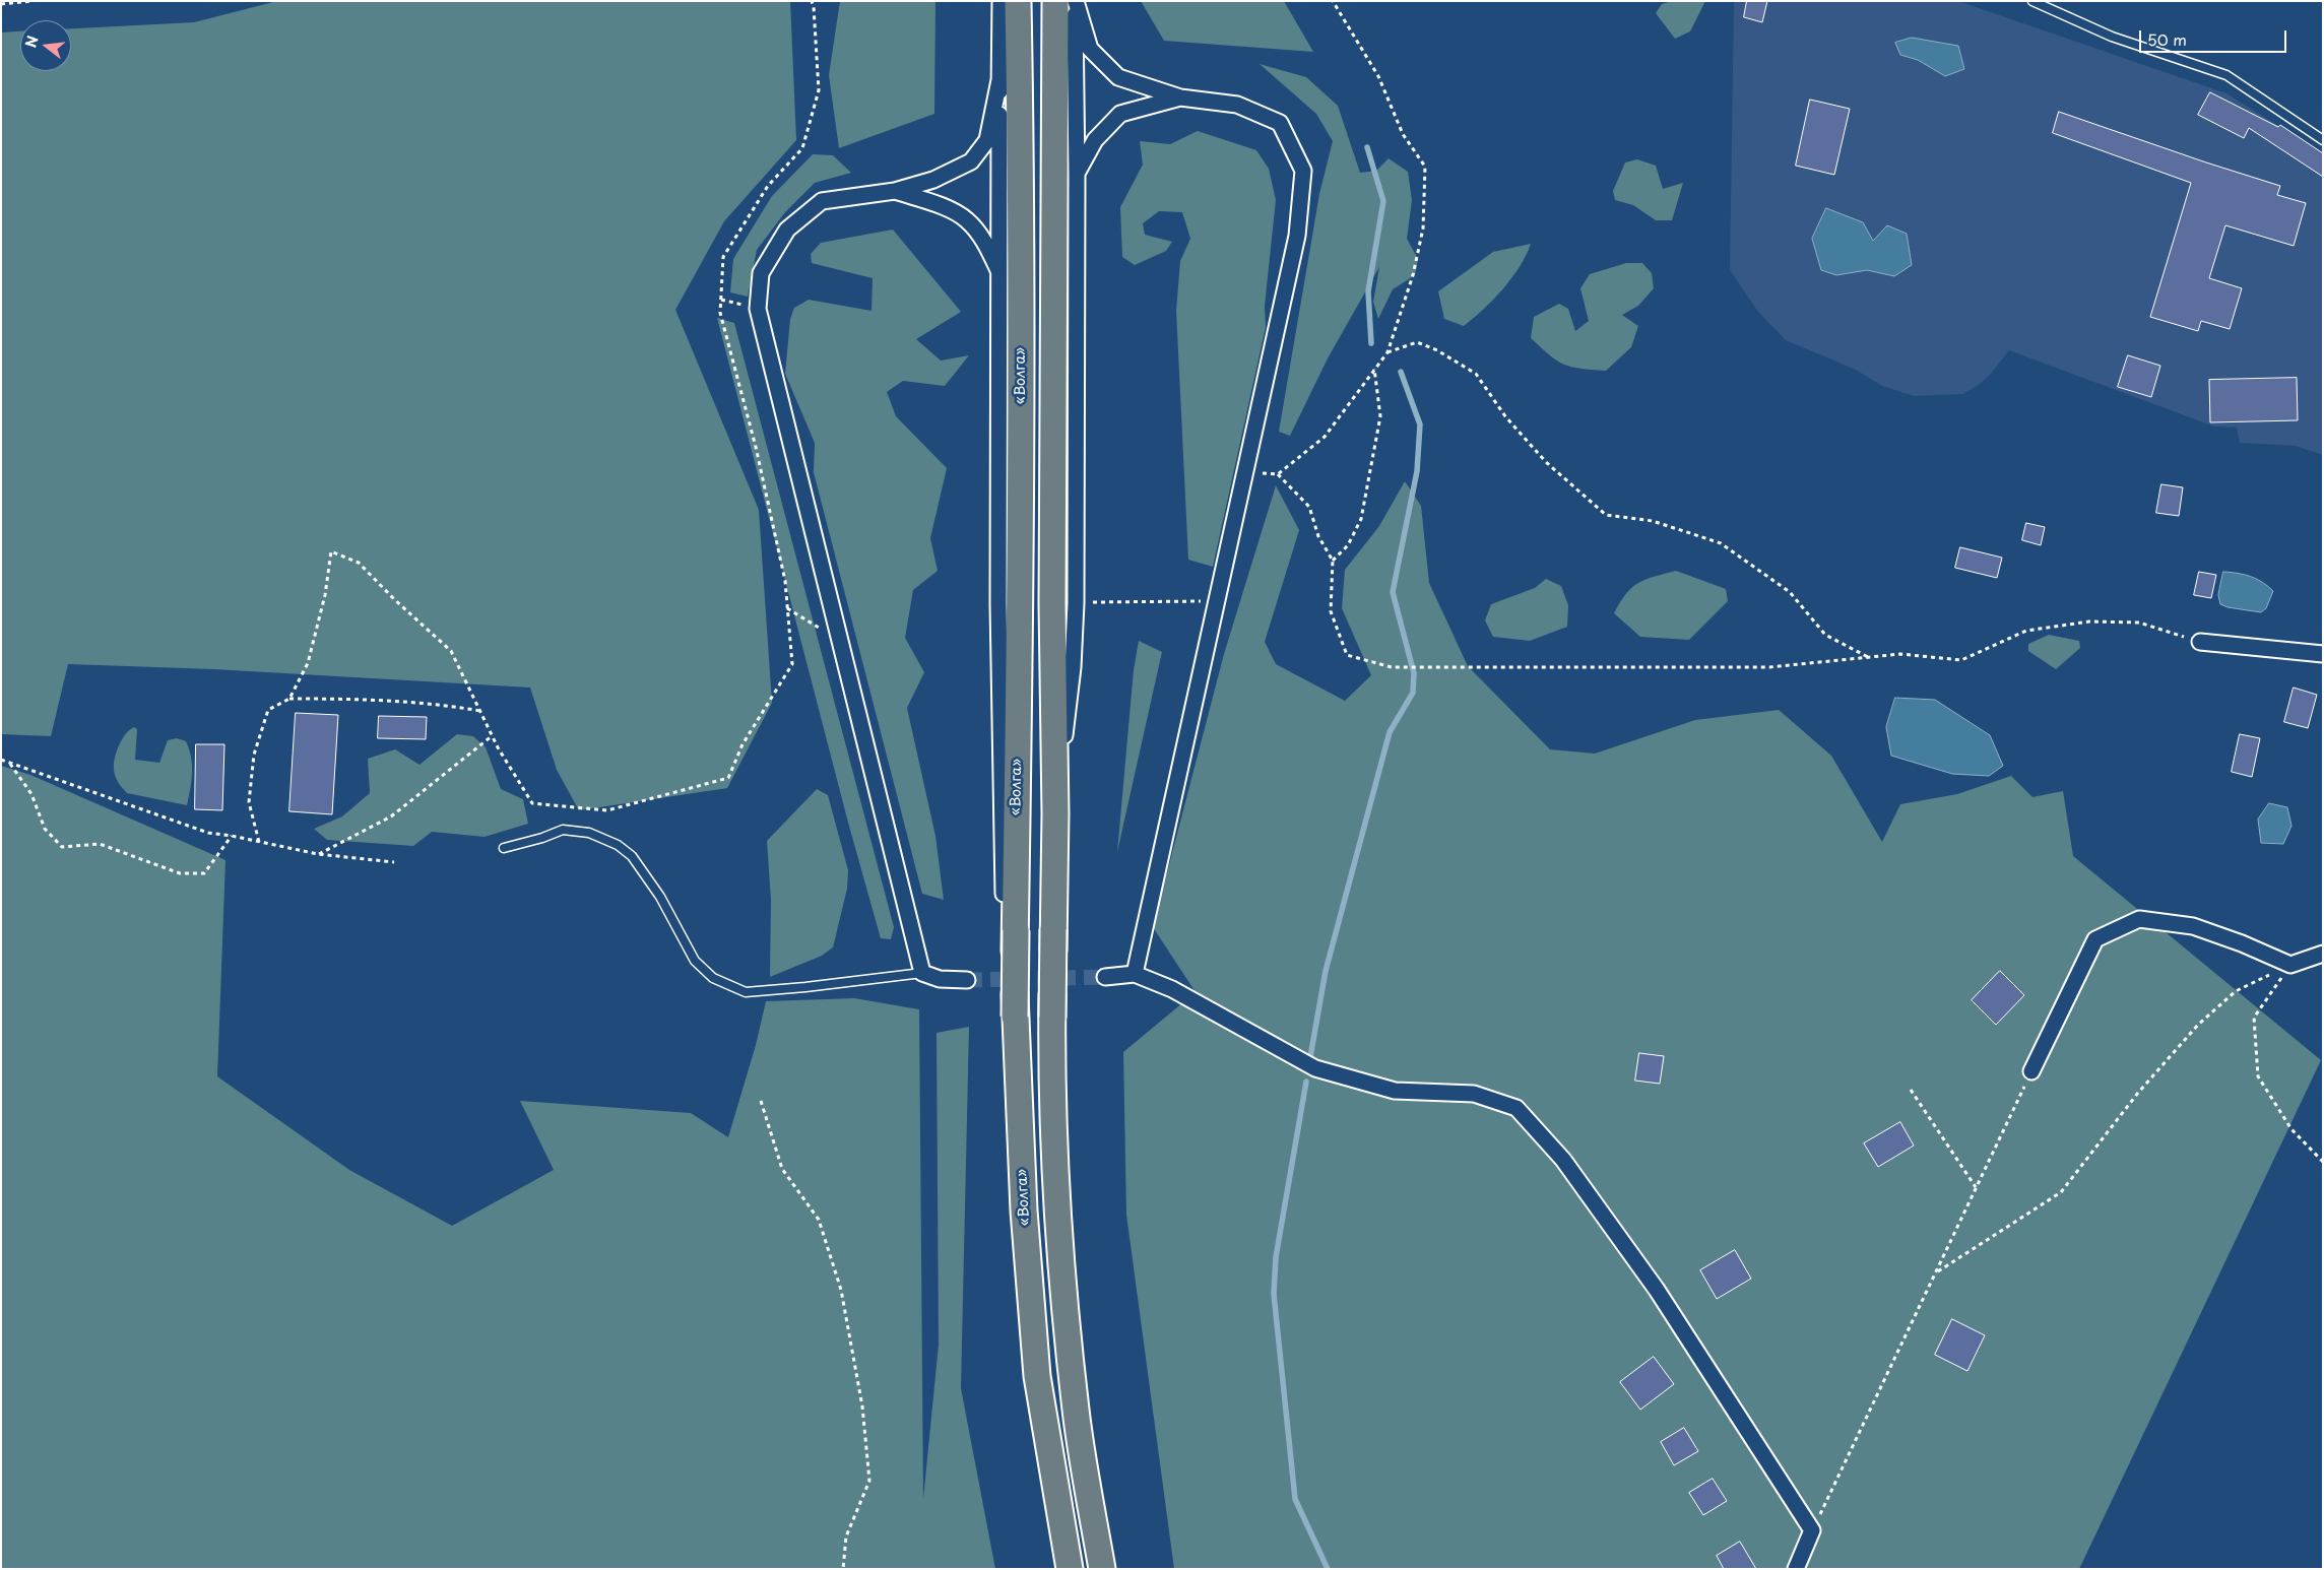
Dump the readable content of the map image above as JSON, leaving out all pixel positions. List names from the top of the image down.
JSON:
{
  "streets": {
    "highway": ["«Волга»"]
  },
  "scale_bar": "50 m",
  "north": "left"
}
